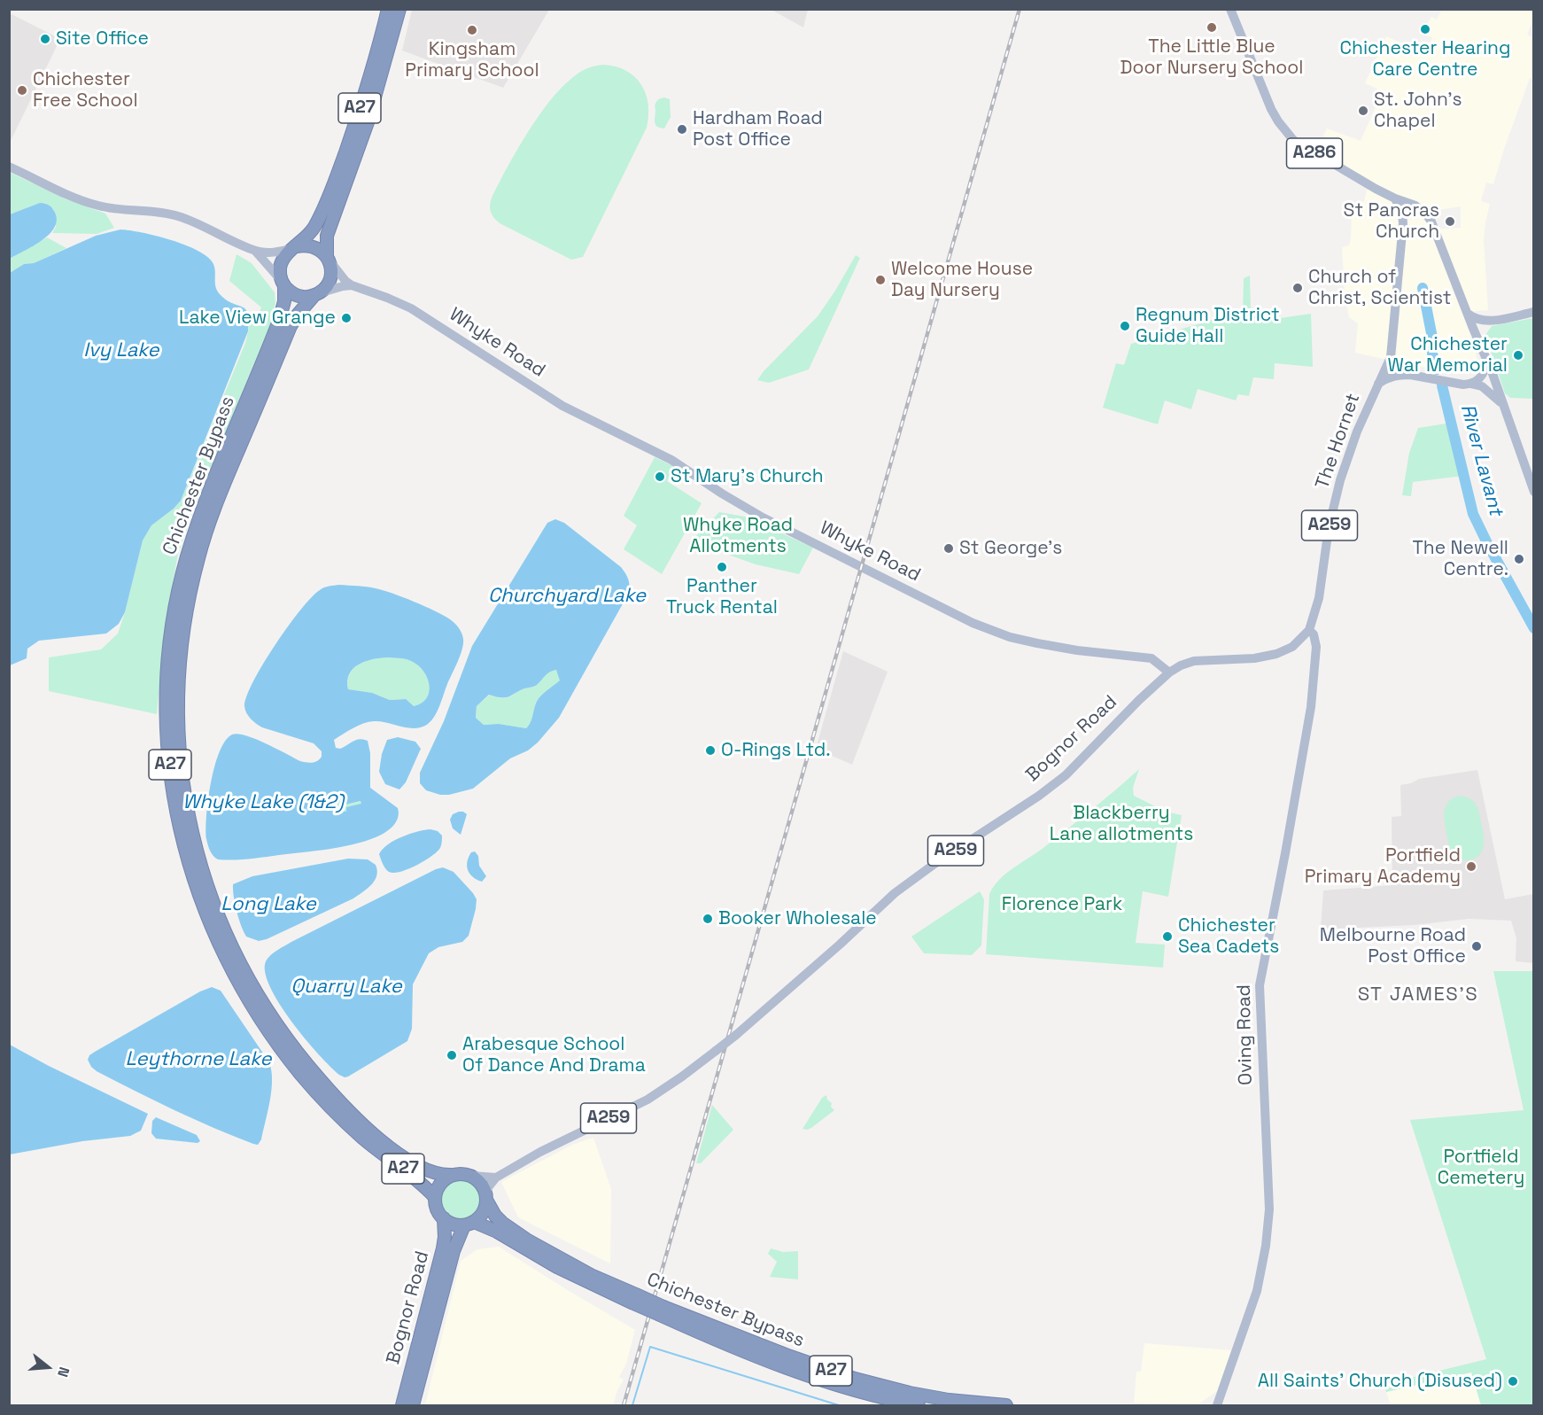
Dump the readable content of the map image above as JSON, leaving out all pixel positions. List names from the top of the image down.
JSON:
{
  "streets": {
    "highway": ["A27", "Chichester Bypass", "Bognor Road"],
    "main road": [
      "A286",
      "Whyke Road",
      "The Hornet",
      "A259",
      "Oving Road"
    ]
  },
  "crossings": [
    ["A27", "Whyke Road"],
    ["A27", "Chichester Bypass"],
    ["Whyke Road", "Chichester Bypass"],
    ["Whyke Road", "Bognor Road"],
    ["The Hornet", "Bognor Road"],
    ["The Hornet", "Oving Road"],
    ["Chichester Bypass", "A259"],
    ["Chichester Bypass", "Bognor Road"],
    ["A259", "Bognor Road"],
    ["Bognor Road", "Oving Road"]
  ],
  "districts": ["ST JAMES'S"],
  "water": [
    "Ivy Lake",
    "River Lavant",
    "Churchyard Lake",
    "Whyke Lake (1&2)",
    "Long Lake",
    "Quarry Lake",
    "Leythorne Lake"
  ],
  "parks": [
    "Whyke Road Allotments",
    "Blackberry Lane allotments",
    "Florence Park",
    "Portfield Cemetery"
  ],
  "places": [
    "The Little Blue Door Nursery School",
    "Chichester Hearing Care Centre",
    "Kingsham Primary School",
    "Site Office",
    "Chichester Free School",
    "St. John's Chapel",
    "Hardham Road Post Office",
    "St Pancras Church",
    "Welcome House Day Nursery",
    "Church of Christ, Scientist",
    "Lake View Grange",
    "Regnum District Guide Hall",
    "Chichester War Memorial",
    "St Mary’s Church",
    "St George's",
    "The Newell Centre.",
    "Panther Truck Rental",
    "O-Rings Ltd.",
    "Portfield Primary Academy",
    "Booker Wholesale",
    "Chichester Sea Cadets",
    "Melbourne Road Post Office",
    "Arabesque School Of Dance And Drama",
    "All Saints' Church (Disused)"
  ],
  "north": "right"
}
